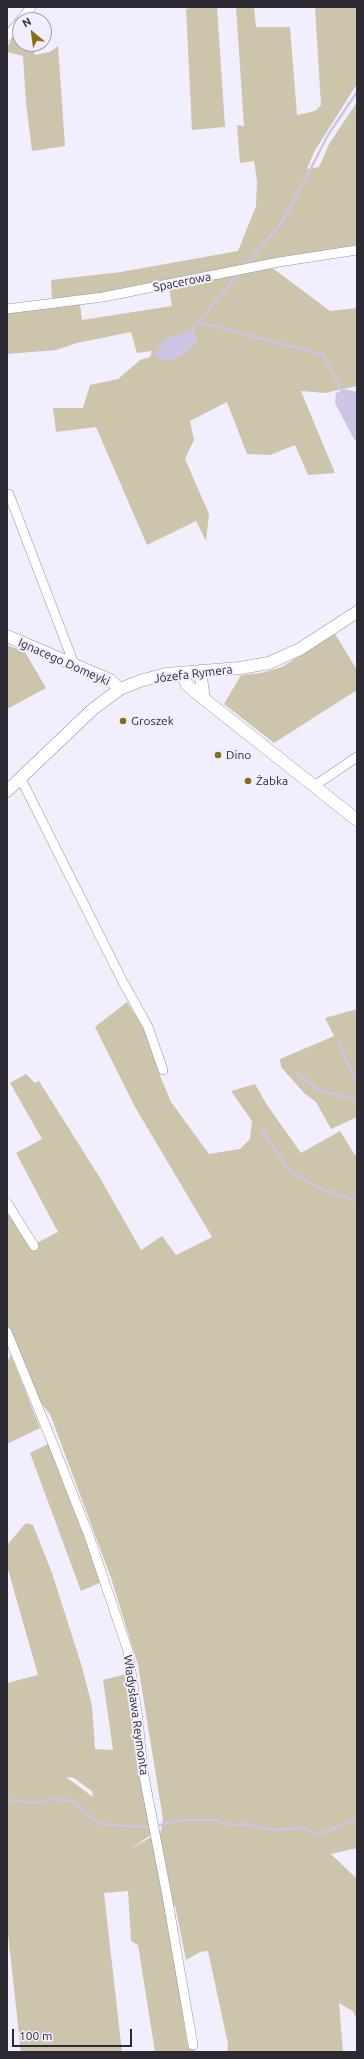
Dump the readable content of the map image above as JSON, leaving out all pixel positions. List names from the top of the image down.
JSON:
{
  "streets": {
    "street": [
      "Spacerowa",
      "Ignacego Domeyki",
      "Józefa Rymera",
      "Władysława Reymonta"
    ]
  },
  "crossings": [
    ["Ignacego Domeyki", "Józefa Rymera"]
  ],
  "places": ["Groszek", "Dino", "Żabka"],
  "scale_bar": "100 m",
  "north": "top left"
}
